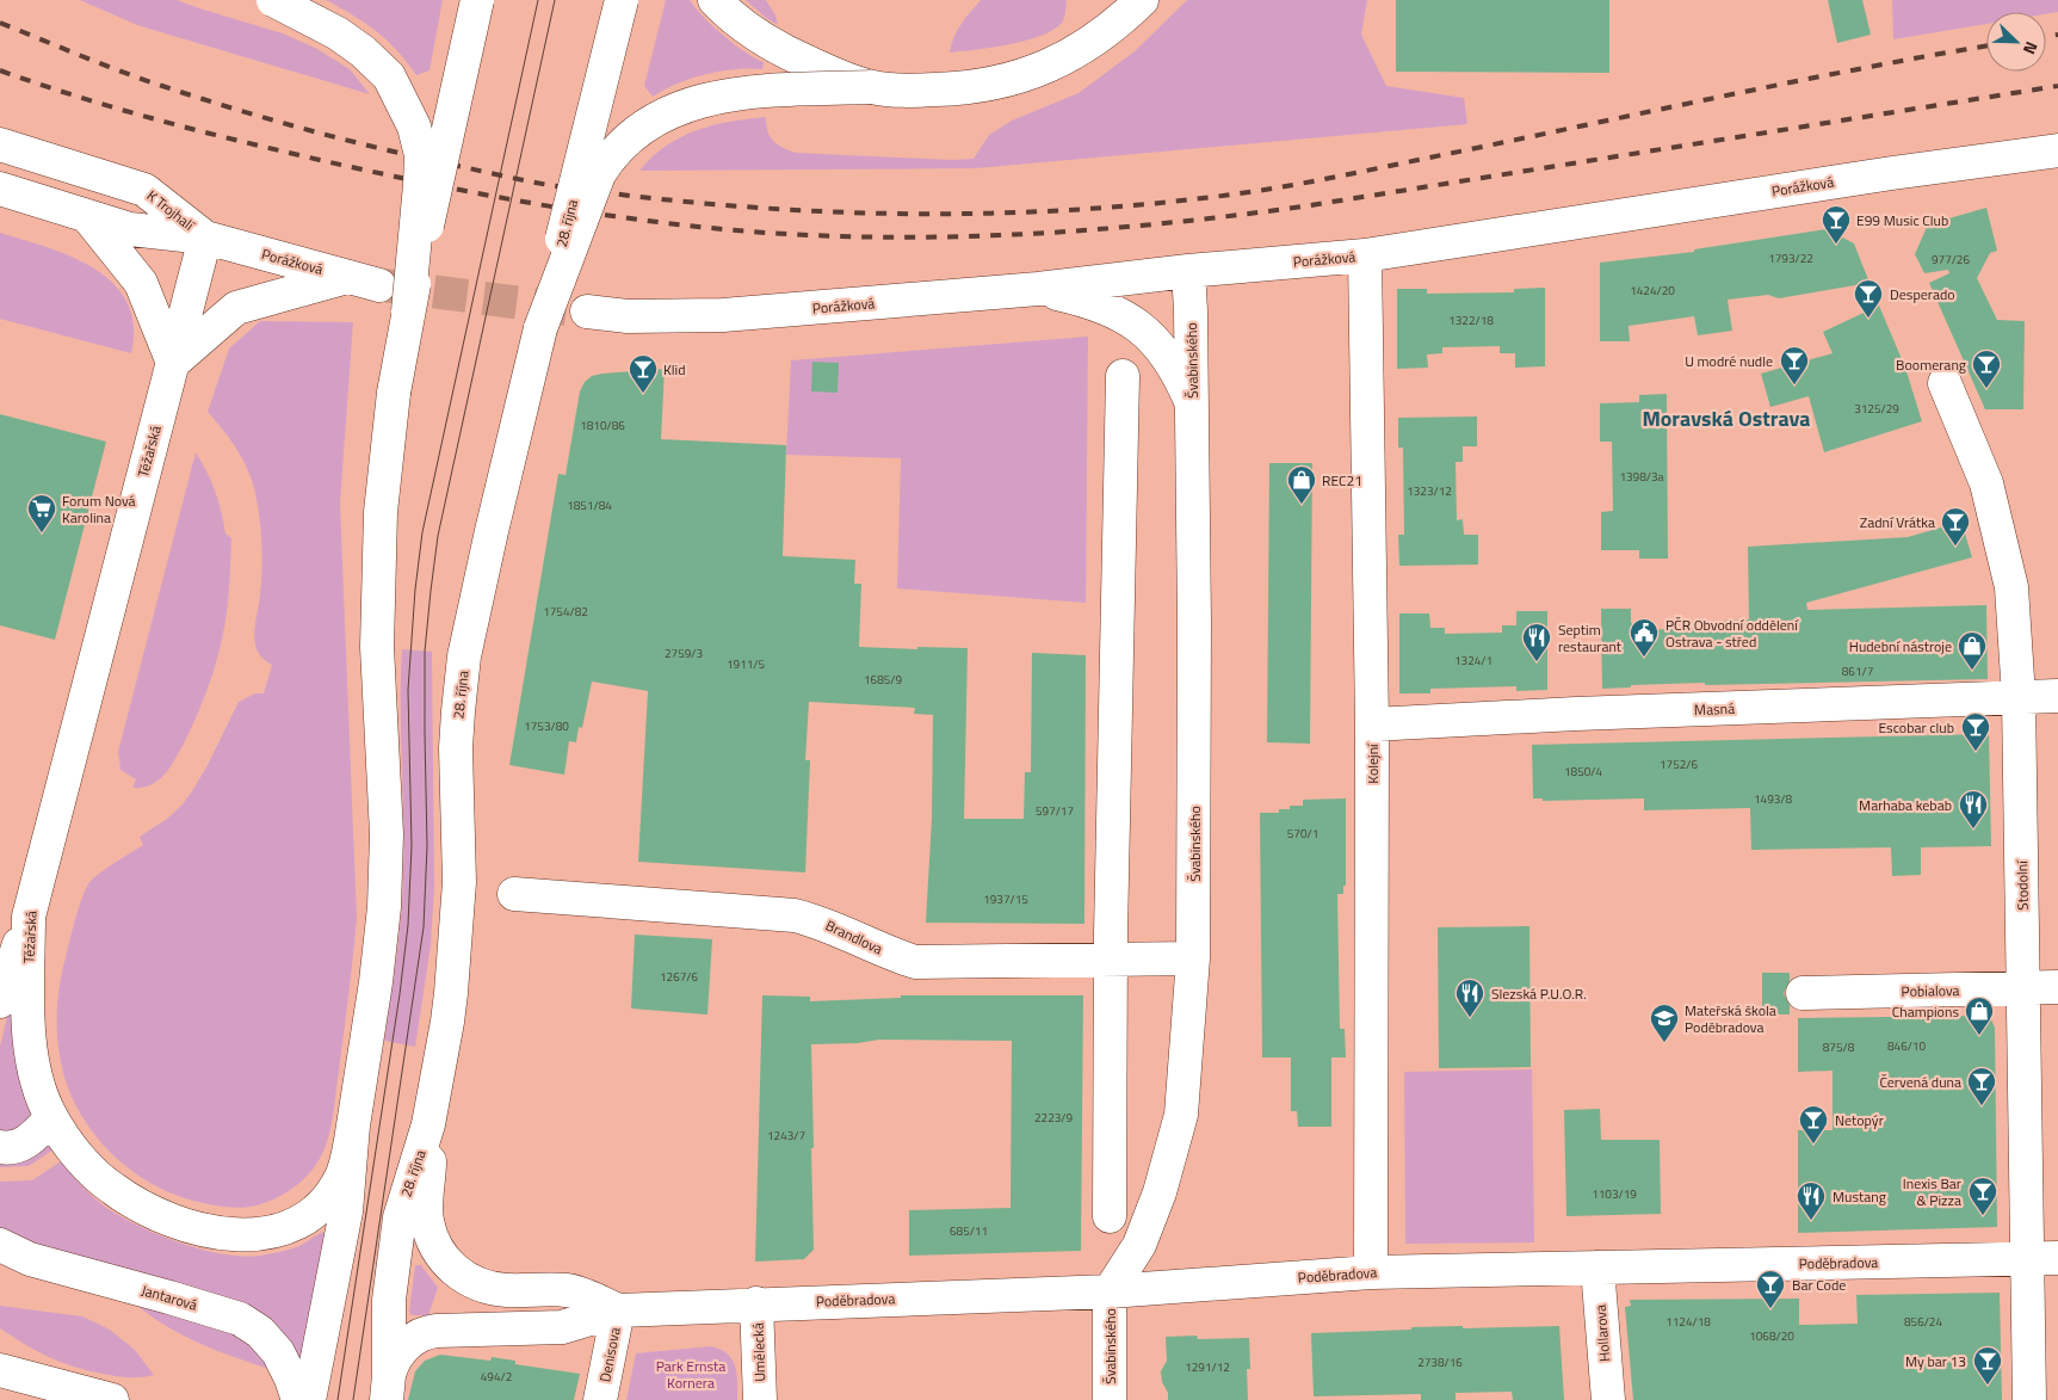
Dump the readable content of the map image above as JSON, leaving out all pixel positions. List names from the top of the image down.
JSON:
{
  "streets": {
    "main road": [
      "Porážková",
      "K Trojhalí",
      "28. října",
      "Švabinského",
      "Těžařská",
      "Masná",
      "Kolejní",
      "Stodolní",
      "Brandlova",
      "Pobialova",
      "Poděbradova",
      "Jantarová",
      "Hollarova",
      "Umělecká",
      "Denisova"
    ]
  },
  "crossings": [
    ["Porážková", "K Trojhalí"],
    ["Porážková", "Švabinského"],
    ["Porážková", "Těžařská"],
    ["Porážková", "Kolejní"],
    ["K Trojhalí", "Těžařská"],
    ["28. října", "Poděbradova"],
    ["Švabinského", "Brandlova"],
    ["Švabinského", "Poděbradova"],
    ["Masná", "Kolejní"],
    ["Masná", "Stodolní"],
    ["Kolejní", "Poděbradova"],
    ["Stodolní", "Pobialova"],
    ["Stodolní", "Poděbradova"],
    ["Poděbradova", "Hollarova"],
    ["Poděbradova", "Umělecká"],
    ["Poděbradova", "Denisova"]
  ],
  "districts": ["Moravská Ostrava"],
  "parks": ["Park Ernsta Kornera"],
  "places": {
    "bar": [
      "E99 Music Club",
      "Desperado",
      "U modré nudle",
      "Boomerang",
      "Klid",
      "Zadní Vrátka",
      "Escobar club",
      "Červená duna",
      "Netopýr",
      "Inexis Bar & Pizza",
      "Bar Code",
      "My bar 13"
    ],
    "shop": ["REC21", "Hudební nástroje", "Champions"],
    "supermarket": ["Forum Nová Karolina"],
    "public building": ["PČR Obvodní oddělení Ostrava - střed"],
    "restaurant": [
      "Septim restaurant",
      "Marhaba kebab",
      "Slezská P.U.O.R.",
      "Mustang"
    ],
    "school or university": ["Mateřská škola Poděbradova"]
  },
  "house_numbers": [
    "1793/22",
    "977/26",
    "1424/20",
    "1322/18",
    "3125/29",
    "1810/86",
    "1398/3a",
    "1323/12",
    "1851/84",
    "1754/82",
    "2759/3",
    "1324/1",
    "1911/5",
    "861/7",
    "1685/9",
    "1753/80",
    "1752/6",
    "1850/4",
    "1493/8",
    "597/17",
    "570/1",
    "1937/15",
    "1267/6",
    "846/10",
    "875/8",
    "2223/9",
    "1243/7",
    "1103/19",
    "685/11",
    "1124/18",
    "856/24",
    "1068/20",
    "2738/16",
    "1291/12",
    "494/2"
  ],
  "north": "bottom right"
}
